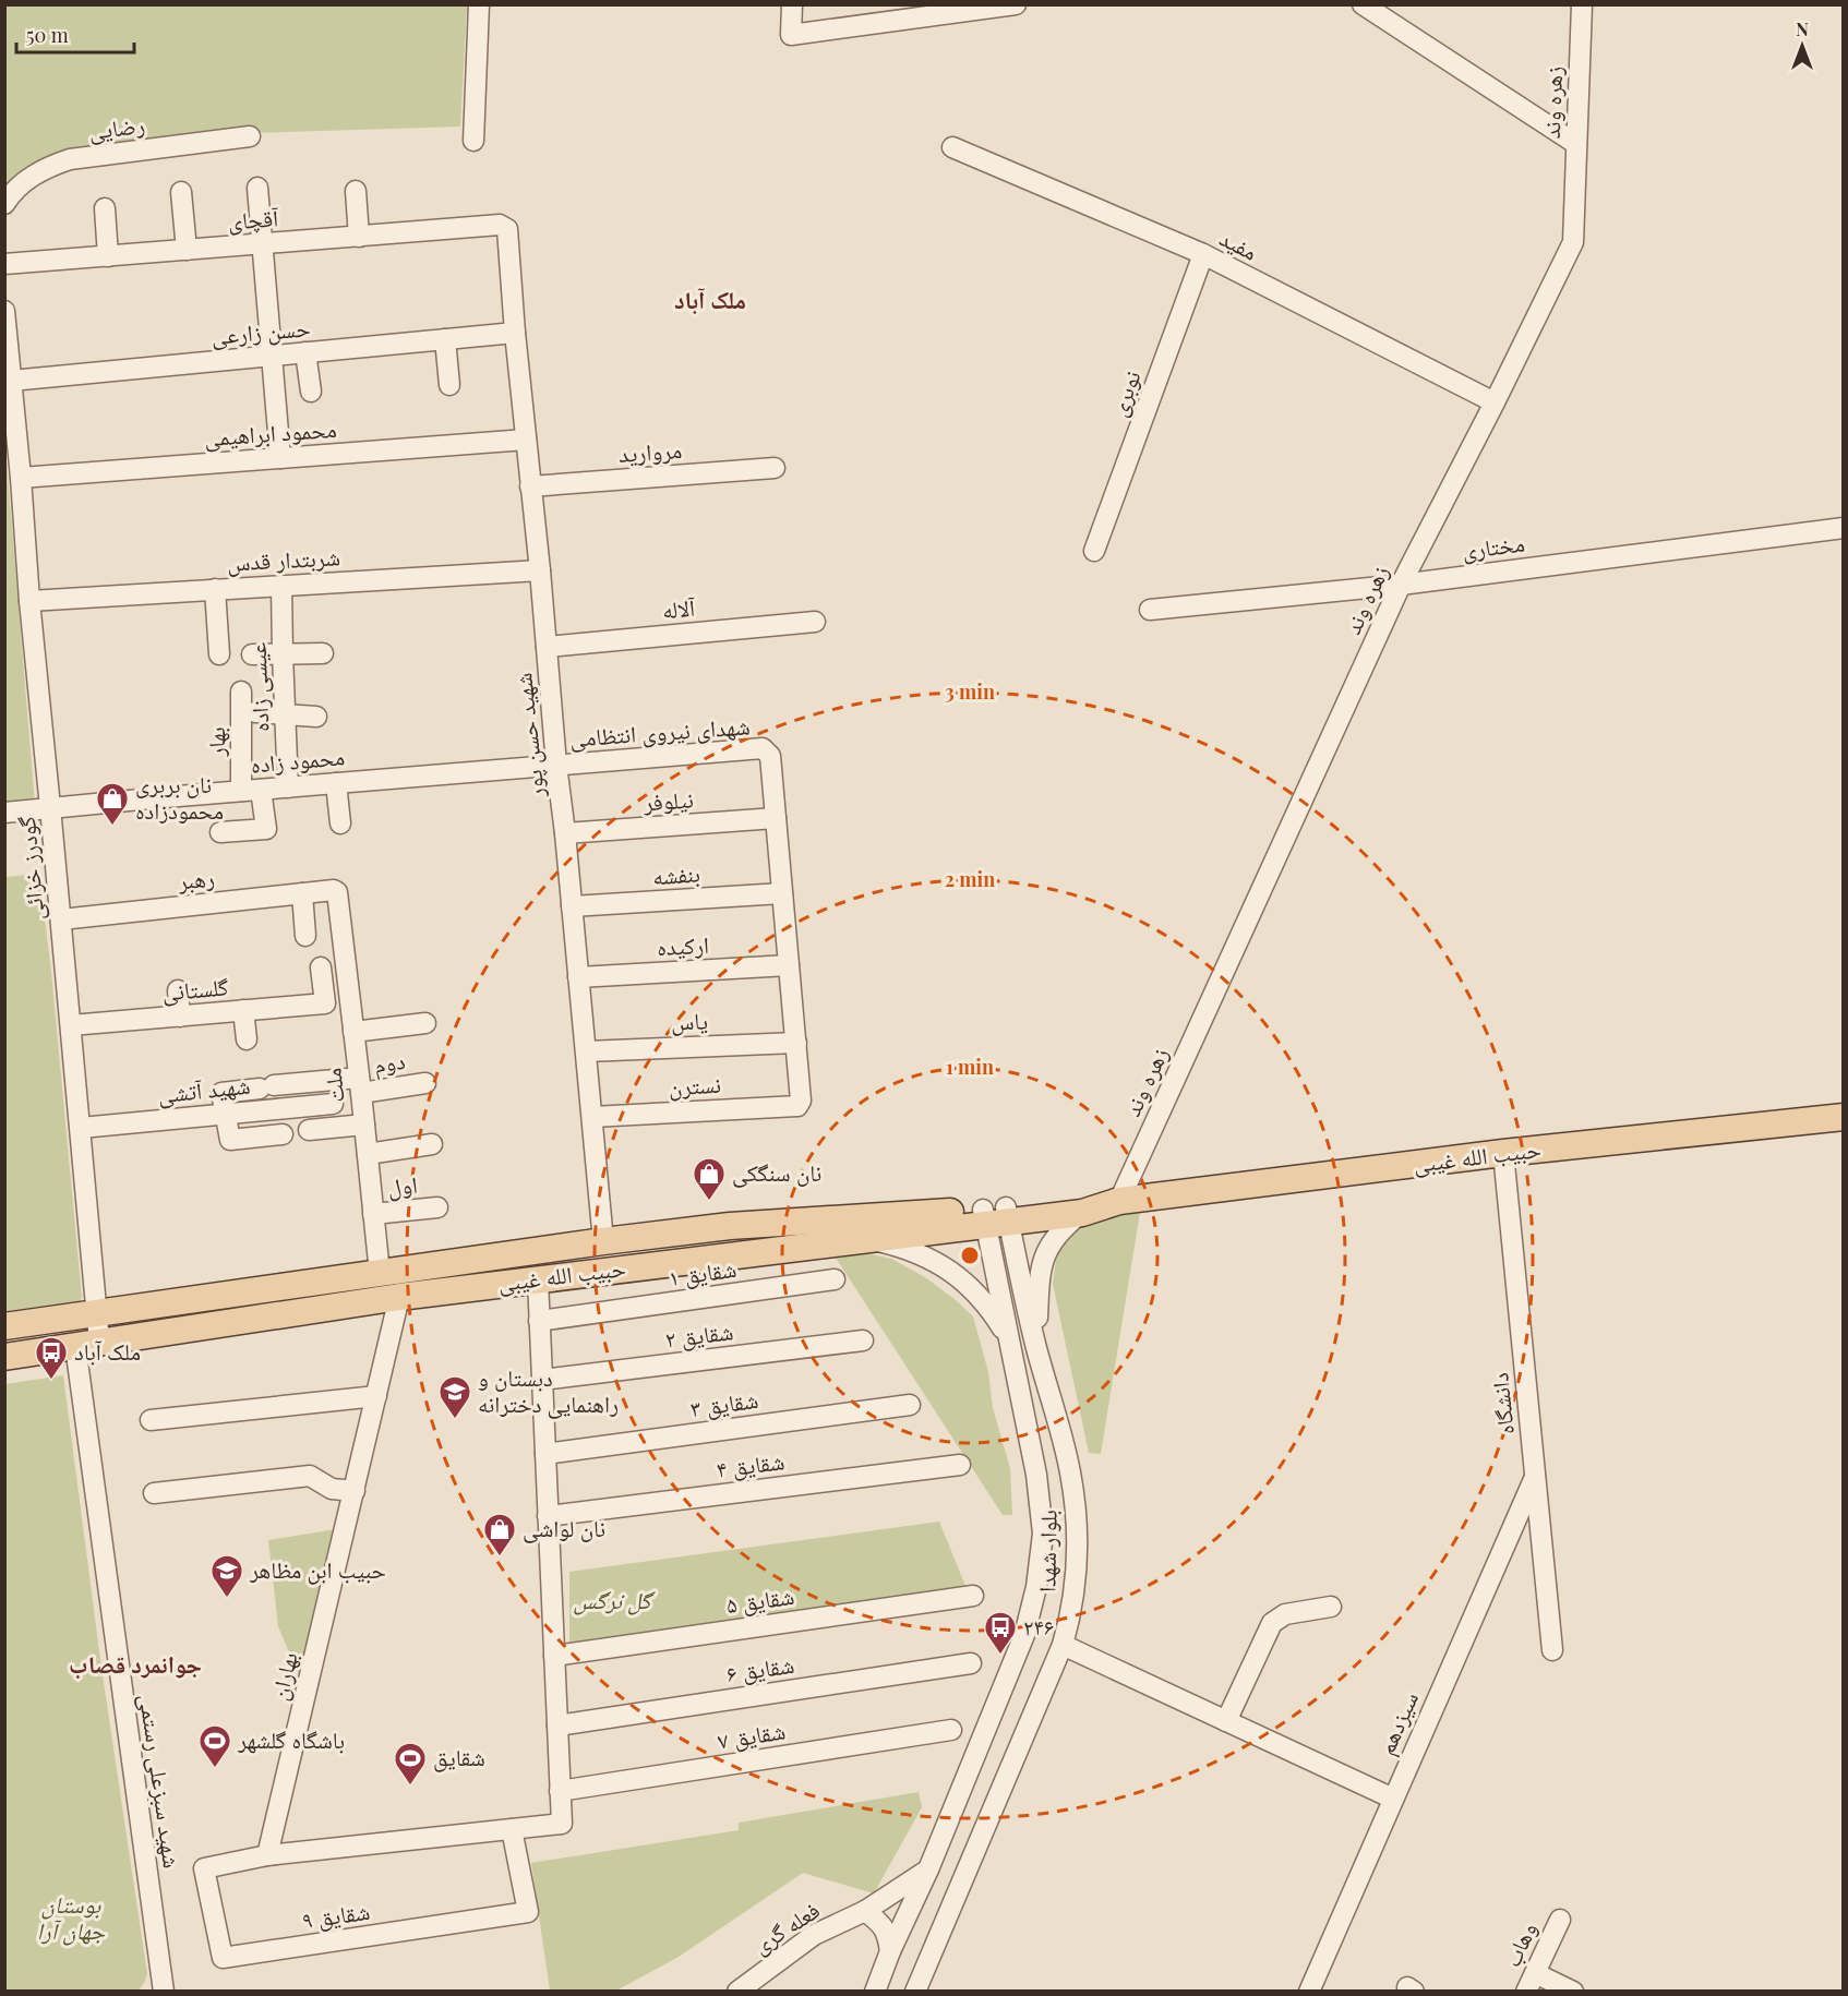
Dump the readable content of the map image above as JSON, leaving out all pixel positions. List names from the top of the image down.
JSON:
{
  "streets": {
    "main road": ["حبیب الله غیبی"],
    "street": [
      "زهره وند",
      "رضایی",
      "آقچای",
      "مفید",
      "حسن زارعی",
      "نوبری",
      "محمود ابراهیمی",
      "مروارید",
      "مختاری",
      "شربتدار قدس",
      "آلاله",
      "عيسی زاده",
      "شهدای نیروی انتظامی",
      "شهید حسن پور",
      "بهار",
      "محمود زاده",
      "نیلوفر",
      "گودرز خزائی",
      "بنفشه",
      "رهبر",
      "ارکیده",
      "گلستانی",
      "یاس",
      "دوم",
      "ملت",
      "نسترن",
      "شهید آتشی",
      "اول",
      "شقایق ۱",
      "شقایق ۲",
      "دانشگاه",
      "شقایق ۳",
      "شقایق ۴",
      "بلوار شهدا",
      "شقایق ۵",
      "شقایق ۶",
      "بهاران",
      "سیزدهم",
      "شقایق ۷",
      "شهید سبزعلی رستمی",
      "شقایق ۹",
      "فعله گری",
      "وهاب"
    ]
  },
  "crossings": [
    ["زهره وند", "مفید"],
    ["زهره وند", "مختاری"],
    ["زهره وند", "حبیب الله غیبی"],
    ["آقچای", "شهید حسن پور"],
    ["مفید", "نوبری"],
    ["حسن زارعی", "شهید حسن پور"],
    ["حسن زارعی", "گودرز خزائی"],
    ["محمود ابراهیمی", "شهید حسن پور"],
    ["محمود ابراهیمی", "گودرز خزائی"],
    ["مروارید", "شهید حسن پور"],
    ["شربتدار قدس", "عيسی زاده"],
    ["شربتدار قدس", "شهید حسن پور"],
    ["شربتدار قدس", "گودرز خزائی"],
    ["آلاله", "شهید حسن پور"],
    ["عيسی زاده", "محمود زاده"],
    ["شهدای نیروی انتظامی", "شهید حسن پور"],
    ["شهدای نیروی انتظامی", "محمود زاده"],
    ["شهدای نیروی انتظامی", "نیلوفر"],
    ["شهید حسن پور", "محمود زاده"],
    ["شهید حسن پور", "نیلوفر"],
    ["شهید حسن پور", "بنفشه"],
    ["شهید حسن پور", "ارکیده"],
    ["شهید حسن پور", "یاس"],
    ["شهید حسن پور", "نسترن"],
    ["شهید حسن پور", "حبیب الله غیبی"],
    ["بهار", "محمود زاده"],
    ["محمود زاده", "گودرز خزائی"],
    ["گودرز خزائی", "رهبر"],
    ["گودرز خزائی", "گلستانی"],
    ["گودرز خزائی", "شهید آتشی"],
    ["گودرز خزائی", "حبیب الله غیبی"],
    ["گودرز خزائی", "شهید سبزعلی رستمی"],
    ["رهبر", "ملت"],
    ["یاس", "نسترن"],
    ["دوم", "ملت"],
    ["ملت", "حبیب الله غیبی"],
    ["ملت", "اول"],
    ["حبیب الله غیبی", "دانشگاه"],
    ["حبیب الله غیبی", "بلوار شهدا"],
    ["حبیب الله غیبی", "بهاران"],
    ["حبیب الله غیبی", "شهید سبزعلی رستمی"],
    ["دانشگاه", "سیزدهم"],
    ["بلوار شهدا", "فعله گری"],
    ["بهاران", "شقایق ۹"]
  ],
  "districts": ["ملک آباد", "جوانمرد قصاب"],
  "parks": ["گل نرگس", "بوستان جهان آرا"],
  "places": {
    "shop": ["نان بربری محمودزاده", "نان سنگکی", "نان لواشی"],
    "bus stop": ["ملک آباد", "۲۴۶"],
    "school or university": ["دبستان و راهنمایی دخترانه", "حبیب ابن مظاهر"],
    "sports": ["باشگاه گلشهر", "شقایق"]
  },
  "scale_bar": "50 m",
  "north": "top",
  "rings": ["3 min", "2 min", "1 min"]
}
